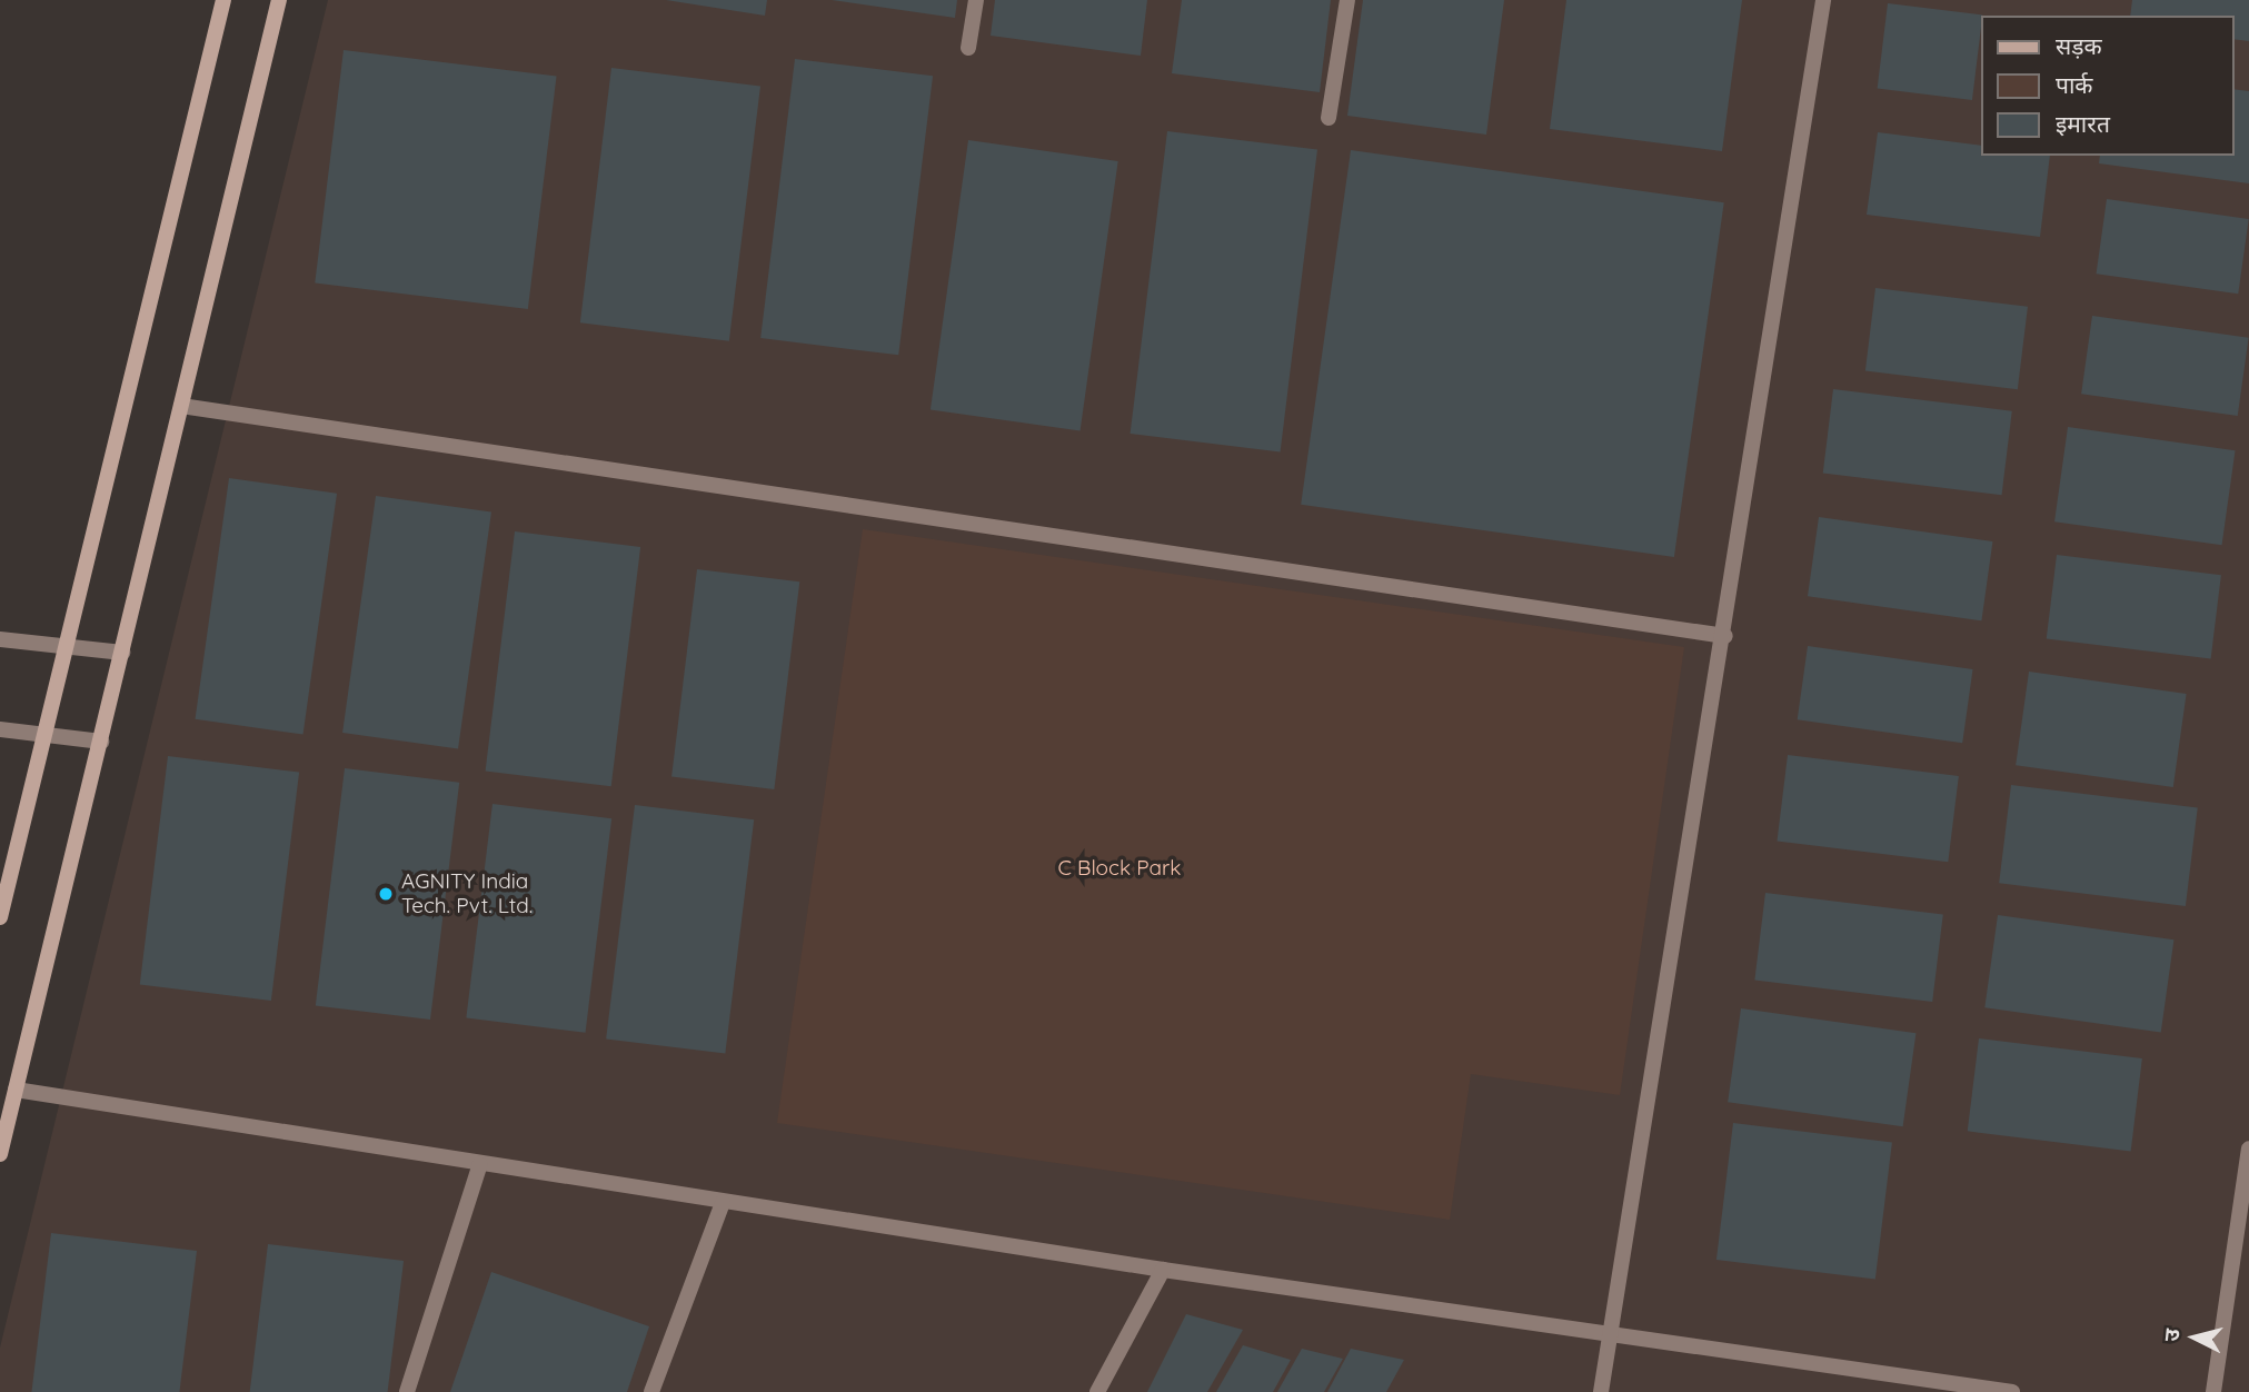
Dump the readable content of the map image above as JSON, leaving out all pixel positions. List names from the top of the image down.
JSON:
{
  "parks": ["C Block Park"],
  "places": ["AGNITY India Tech. Pvt. Ltd."],
  "legend": ["सड़क", "पार्क", "इमारत"],
  "north": "left"
}
